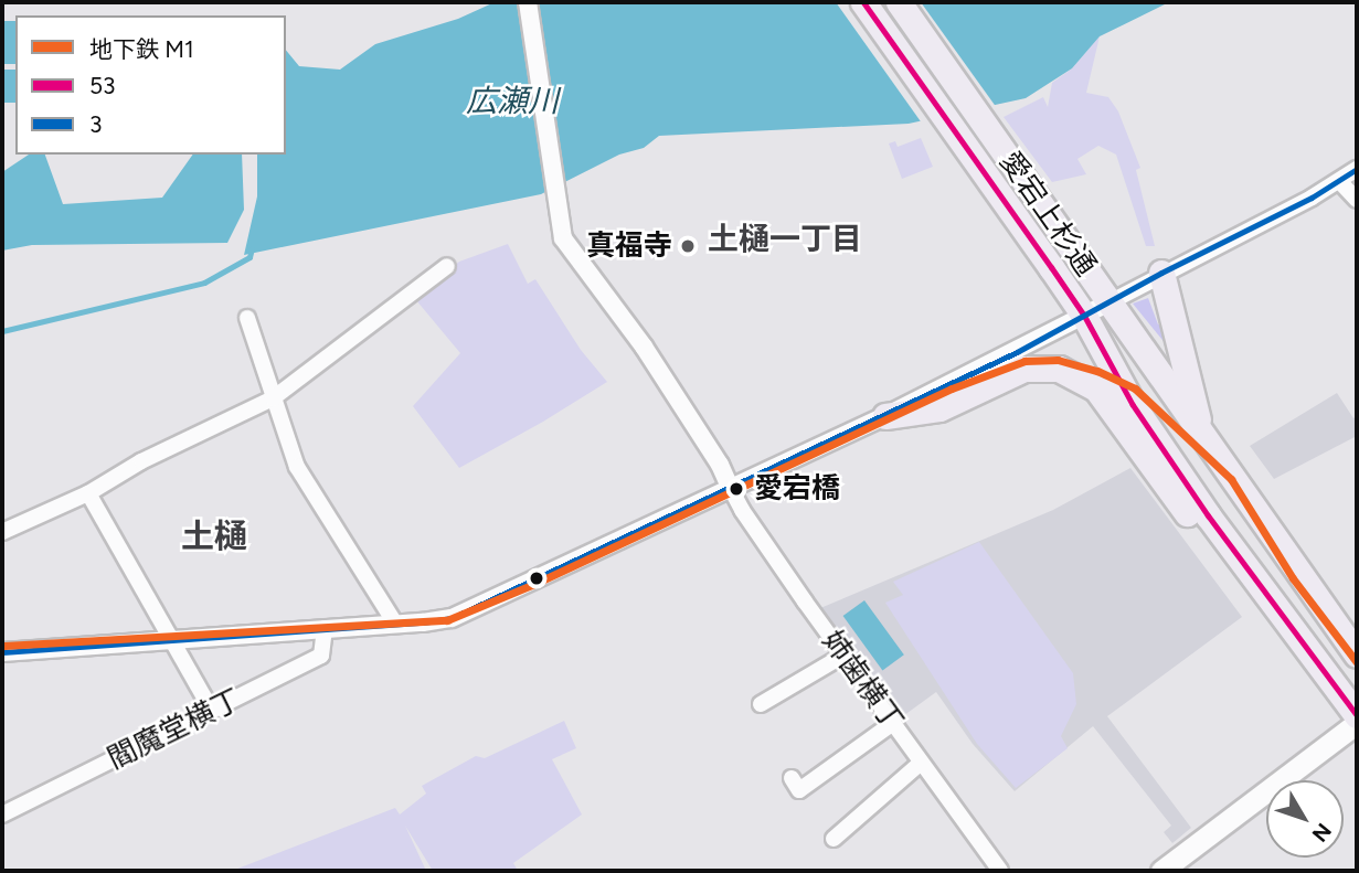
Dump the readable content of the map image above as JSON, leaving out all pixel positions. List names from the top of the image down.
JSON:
{
  "streets": {
    "highway": ["愛宕上杉通"],
    "street": ["姉歯横丁", "閻魔堂横丁"]
  },
  "districts": ["土樋一丁目", "土樋"],
  "water": ["広瀬川"],
  "places": ["真福寺", "愛宕橋"],
  "lines": ["transit line 53", "transit line 3", "metro line M1"],
  "legend": ["地下鉄 M1", "53", "3"],
  "north": "bottom right"
}
